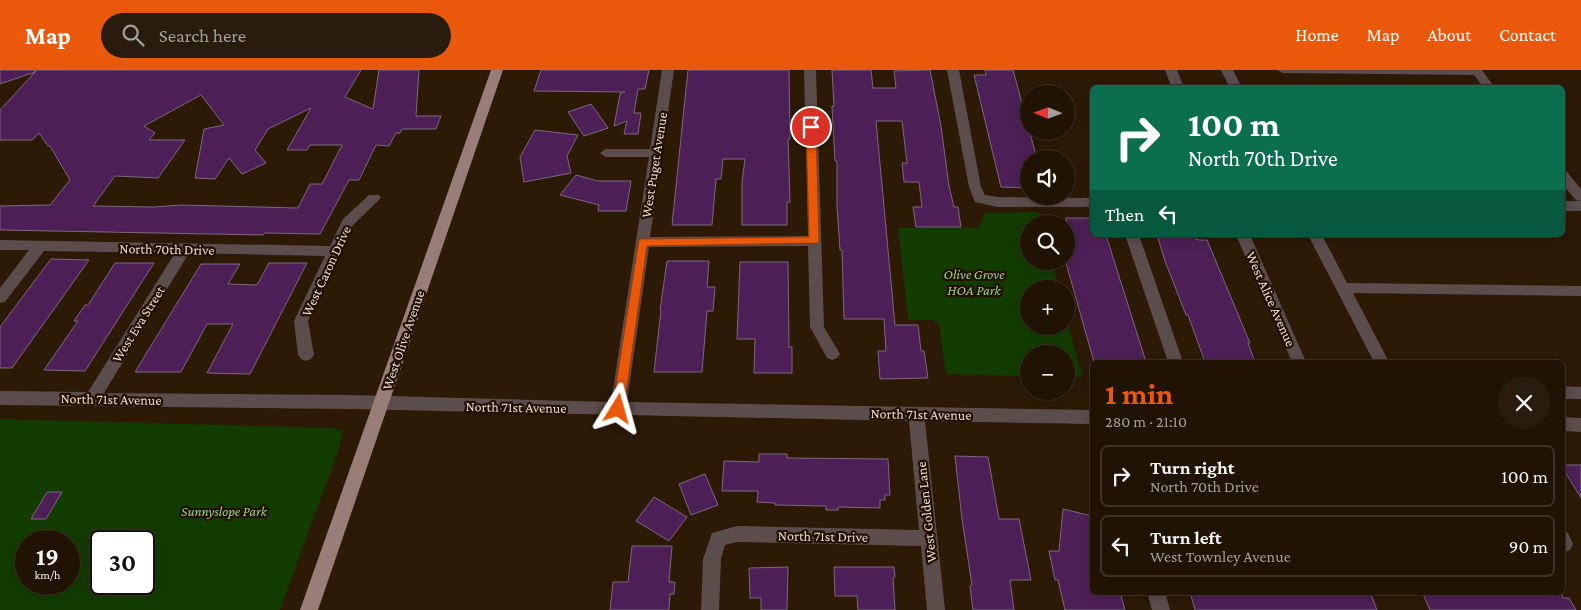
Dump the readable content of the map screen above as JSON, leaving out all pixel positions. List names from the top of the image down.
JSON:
{
  "streets": {
    "main road": ["West Olive Avenue"],
    "street": [
      "West Puget Avenue",
      "North 70th Drive",
      "West Caron Drive",
      "West Alice Avenue",
      "West Eva Street",
      "North 71st Avenue",
      "West Golden Lane",
      "North 71st Drive"
    ]
  },
  "crossings": [
    ["West Puget Avenue", "North 71st Avenue"],
    ["North 70th Drive", "West Caron Drive"],
    ["North 70th Drive", "West Eva Street"],
    ["West Eva Street", "North 71st Avenue"],
    ["West Olive Avenue", "North 71st Avenue"],
    ["North 71st Avenue", "West Golden Lane"],
    ["West Golden Lane", "North 71st Drive"]
  ],
  "parks": ["Olive Grove HOA Park", "Sunnyslope Park"],
  "north": "left",
  "page": {
    "header": "Map",
    "search": "Search here",
    "nav": [
      "Home",
      "Map",
      "About",
      "Contact"
    ],
    "map_buttons": ["+", "−"],
    "turn": ["100 m", "North 70th Drive"],
    "then": "Then",
    "heading": ["1 min", "280 m · 21:10"],
    "list": [
      {
        "name": "Turn right",
        "note": "North 70th Drive",
        "value": "100 m"
      },
      {
        "name": "Turn left",
        "note": "West Townley Avenue",
        "value": "90 m"
      }
    ],
    "speed": "19 km/h",
    "limit": "30"
  }
}
